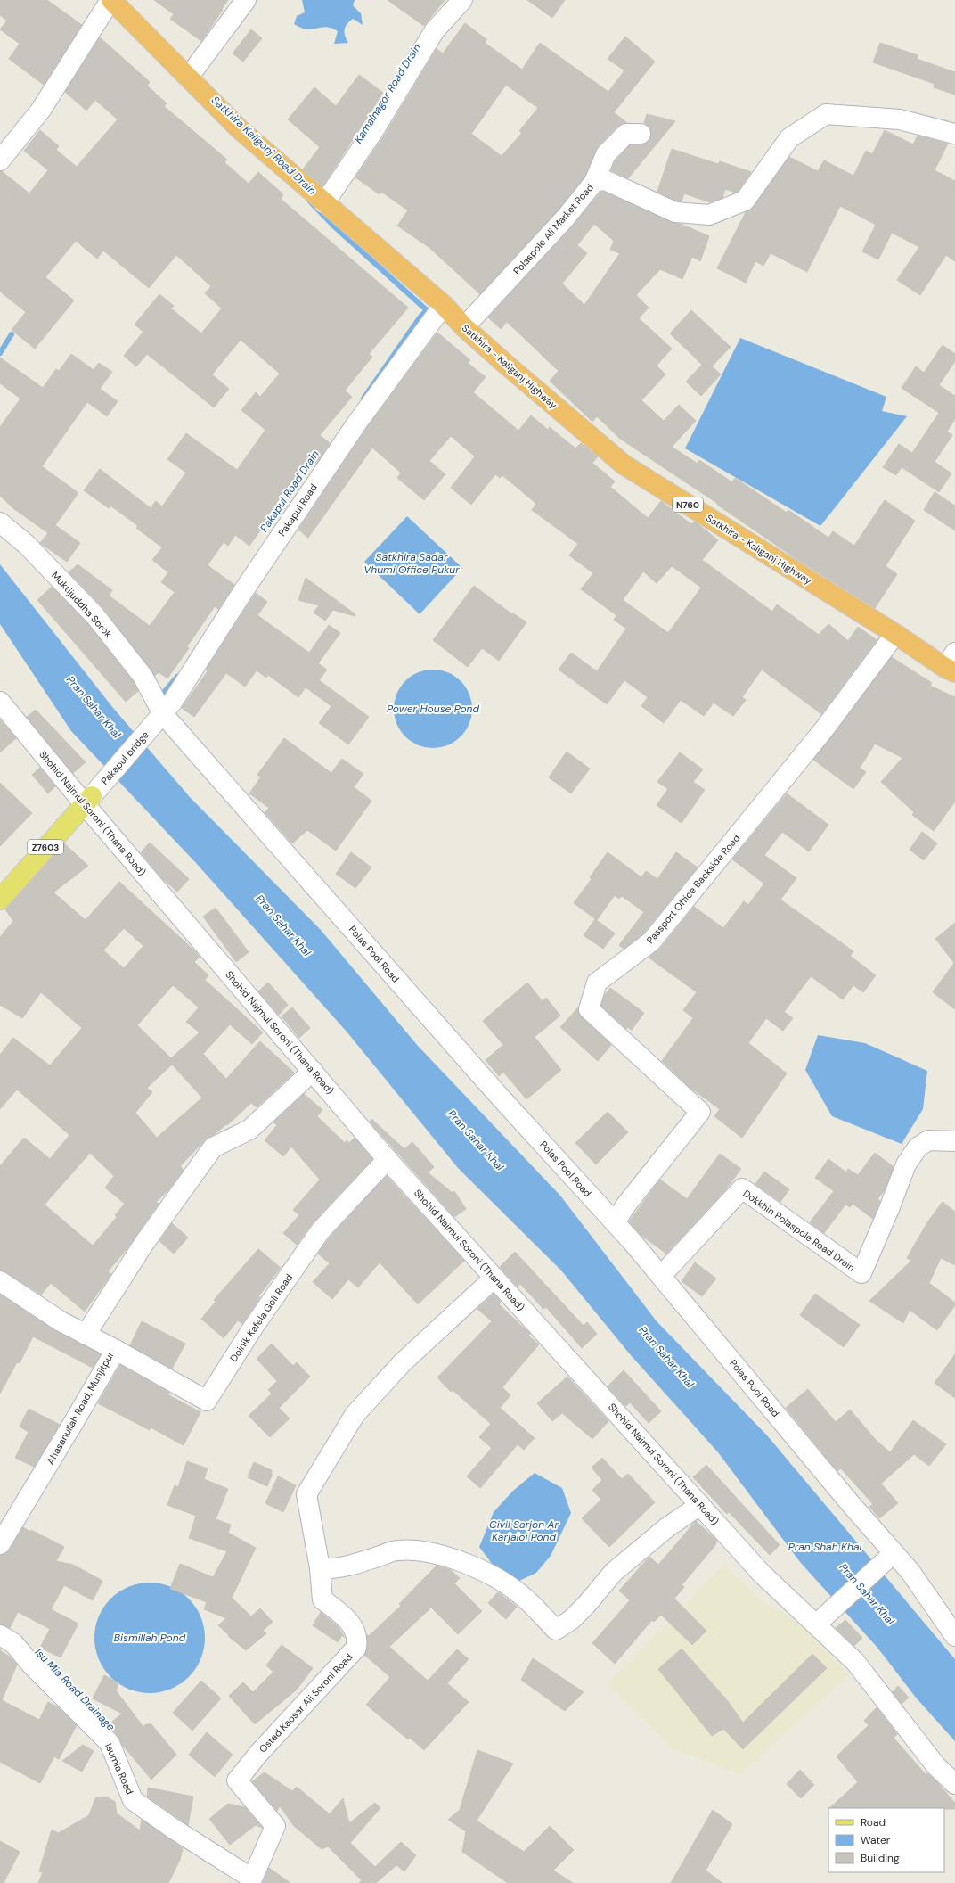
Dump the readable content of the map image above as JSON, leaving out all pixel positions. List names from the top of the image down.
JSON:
{
  "streets": {
    "highway": ["Satkhira - Kaliganj Highway", "N760"],
    "main road": ["Z7603"],
    "street": [
      "Polaspole Ali Market Road",
      "Pakapul Road",
      "Muktijuddha Sorok",
      "Pakapul bridge",
      "Shohid Najmul Soroni (Thana Road)",
      "Passport Office Backside Road",
      "Polas Pool Road",
      "Dokkhin Polaspole Road Drain",
      "Doinik Kafela Goli Road",
      "Ahasanullah Road, Munjitpur",
      "Ostad Kaosar Ali Soroni Road",
      "Isumia Road"
    ]
  },
  "crossings": [
    ["Polaspole Ali Market Road", "Satkhira - Kaliganj Highway"],
    ["Satkhira - Kaliganj Highway", "Pakapul Road"],
    ["Satkhira - Kaliganj Highway", "Passport Office Backside Road"],
    ["Pakapul Road", "Muktijuddha Sorok"],
    ["Pakapul Road", "Pakapul bridge"],
    ["Pakapul Road", "Polas Pool Road"],
    ["Muktijuddha Sorok", "Pakapul bridge"],
    ["Muktijuddha Sorok", "Polas Pool Road"],
    ["Pakapul bridge", "Shohid Najmul Soroni (Thana Road)"],
    ["Pakapul bridge", "Z7603"],
    ["Pakapul bridge", "Polas Pool Road"],
    ["Shohid Najmul Soroni (Thana Road)", "Z7603"],
    ["Shohid Najmul Soroni (Thana Road)", "Doinik Kafela Goli Road"],
    ["Passport Office Backside Road", "Polas Pool Road"],
    ["Polas Pool Road", "Dokkhin Polaspole Road Drain"],
    ["Doinik Kafela Goli Road", "Ahasanullah Road, Munjitpur"],
    ["Ostad Kaosar Ali Soroni Road", "Isumia Road"]
  ],
  "water": [
    "Kamalnagor Road Drain",
    "Satkhira Kaligonj Road Drain",
    "Pakapul Road Drain",
    "Satkhira Sadar Vhumi Office Pukur",
    "Pran Sahar Khal",
    "Power House Pond",
    "Civil Sarjon Ar Karjaloi Pond",
    "Pran Shah Khal",
    "Bismillah Pond",
    "Isu Mia Road Drainage"
  ],
  "legend": ["Road", "Water", "Building"]
}
